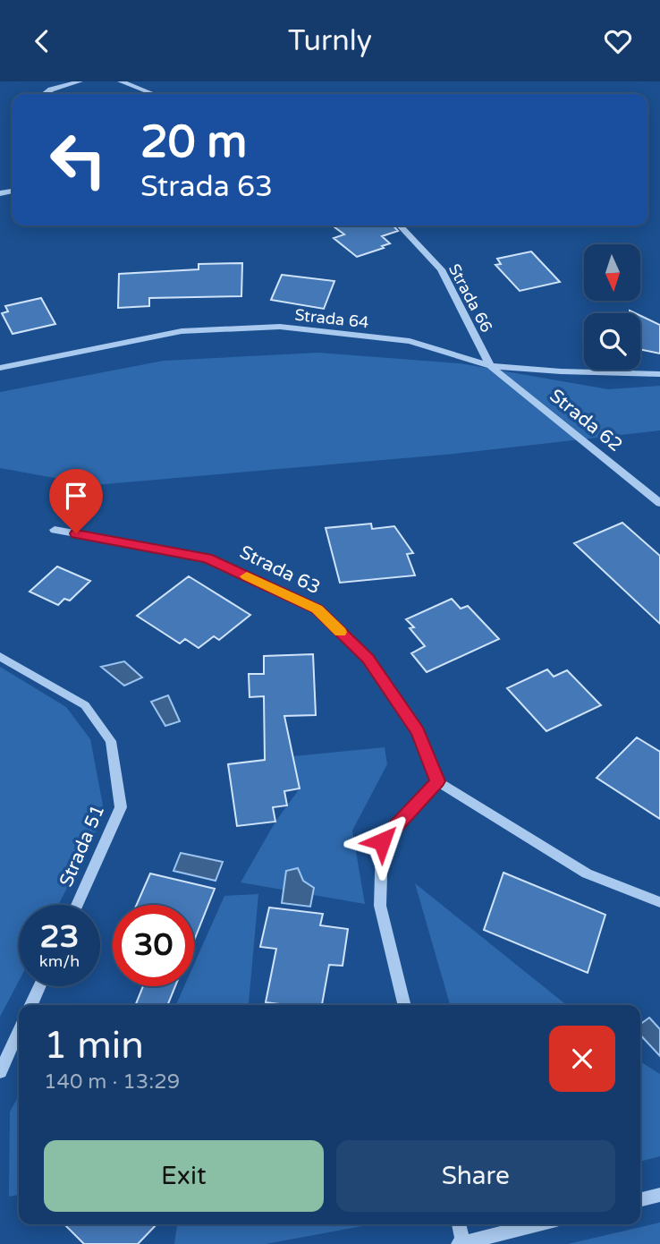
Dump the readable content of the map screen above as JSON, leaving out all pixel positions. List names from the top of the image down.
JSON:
{
  "streets": {
    "street": [
      "Strada 66",
      "Strada 64",
      "Strada 62",
      "Strada 63",
      "Strada 51"
    ]
  },
  "crossings": [
    ["Strada 66", "Strada 64"],
    ["Strada 66", "Strada 62"],
    ["Strada 64", "Strada 62"]
  ],
  "north": "bottom",
  "page": {
    "header": "Turnly",
    "turn": ["20 m", "Strada 63"],
    "speed": "23 km/h",
    "limit": "30",
    "heading": ["1 min", "140 m · 13:29"],
    "buttons": ["Exit", "Share"]
  }
}
